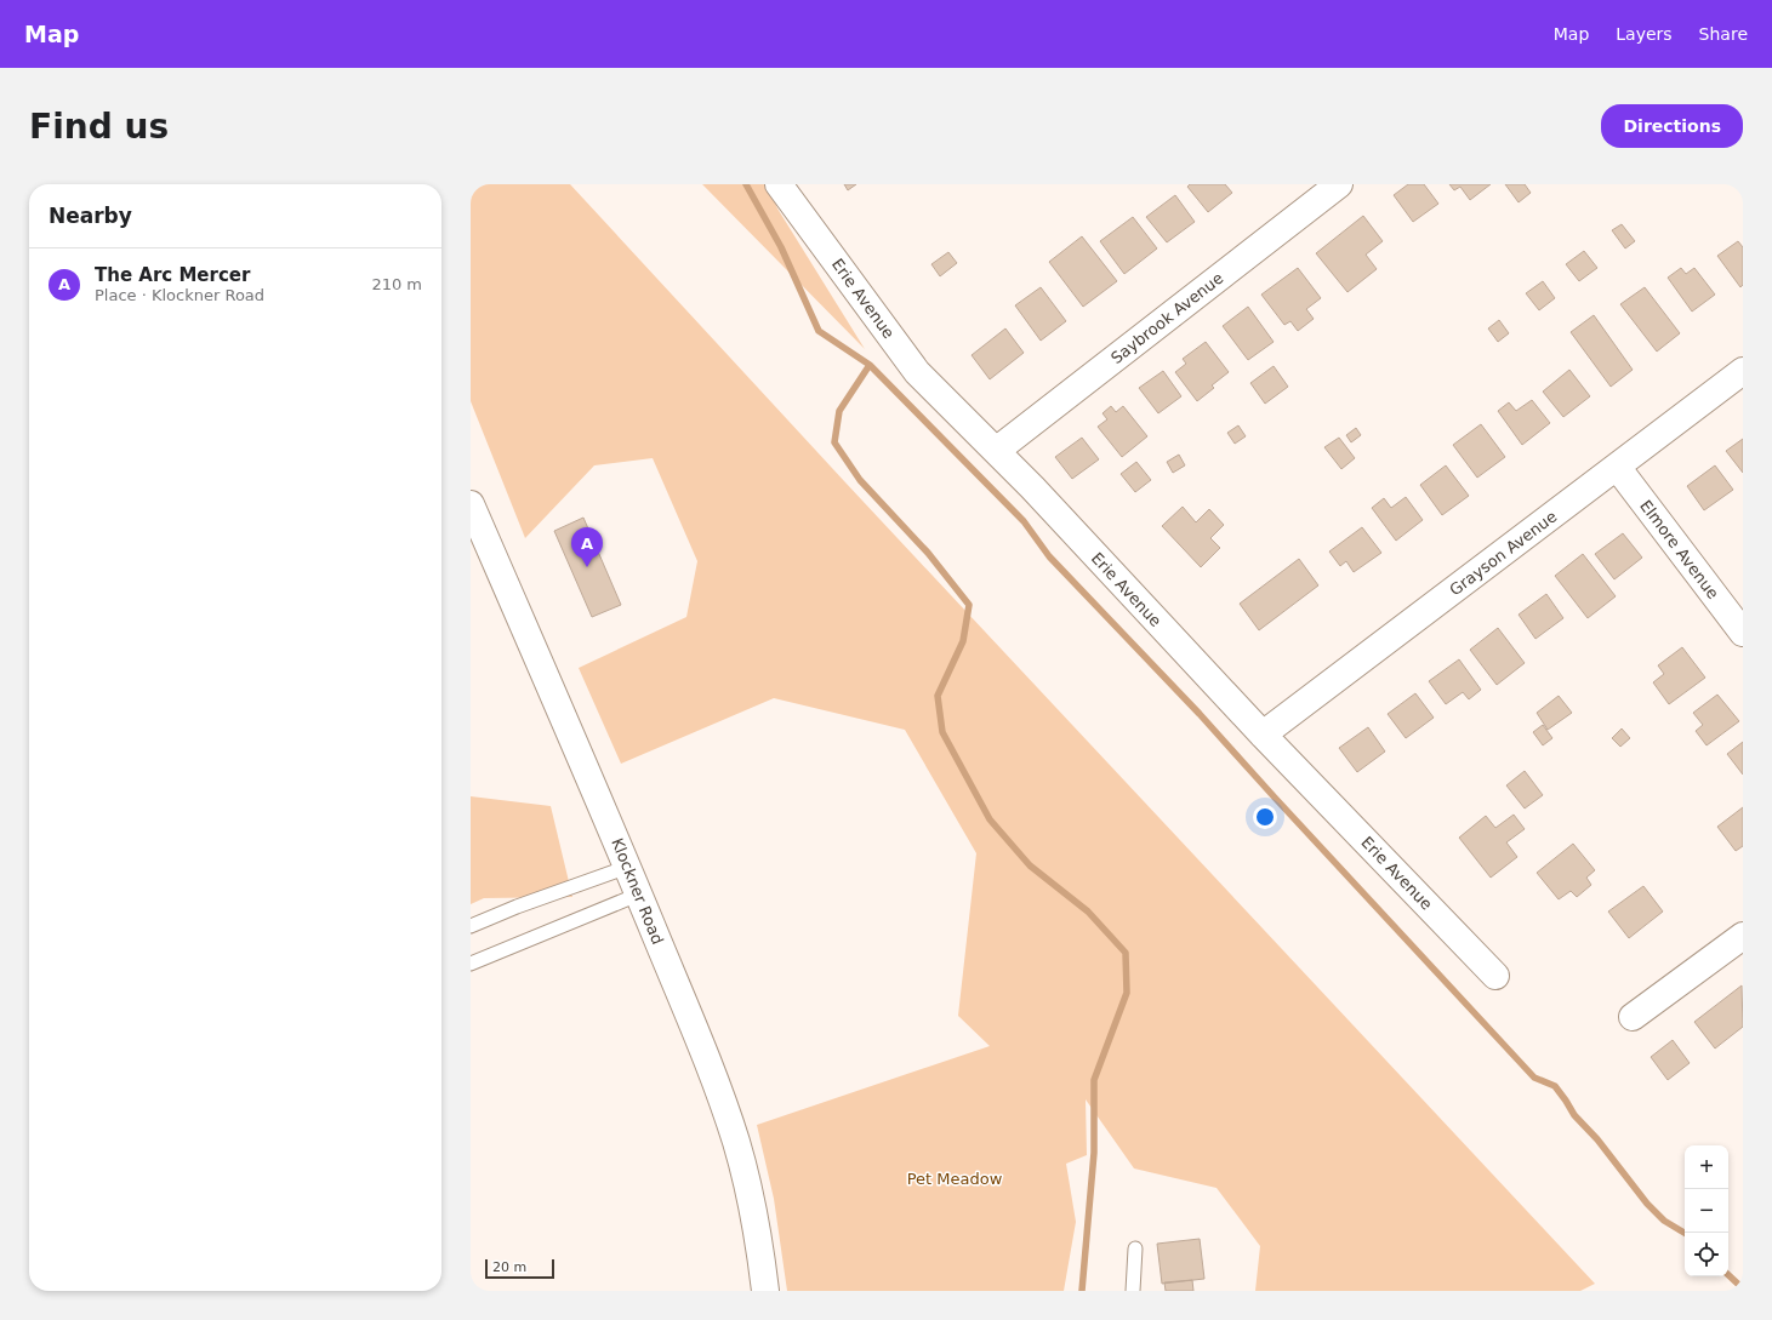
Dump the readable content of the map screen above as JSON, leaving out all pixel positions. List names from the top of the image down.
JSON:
{
  "streets": {
    "street": [
      "Erie Avenue",
      "Saybrook Avenue",
      "Elmore Avenue",
      "Grayson Avenue",
      "Klockner Road"
    ]
  },
  "crossings": [
    ["Erie Avenue", "Saybrook Avenue"],
    ["Erie Avenue", "Grayson Avenue"],
    ["Elmore Avenue", "Grayson Avenue"]
  ],
  "parks": ["Pet Meadow"],
  "scale_bar": "20 m",
  "page": {
    "header": "Map",
    "nav": ["Map", "Layers", "Share"],
    "buttons": "Directions",
    "title": "Find us",
    "heading": "Nearby",
    "list": [
      {
        "mark": "A",
        "name": "The Arc Mercer",
        "note": "Place · Klockner Road",
        "value": "210 m"
      }
    ],
    "pins": "A",
    "map_buttons": ["+", "−"],
    "scale": "20 m"
  }
}
